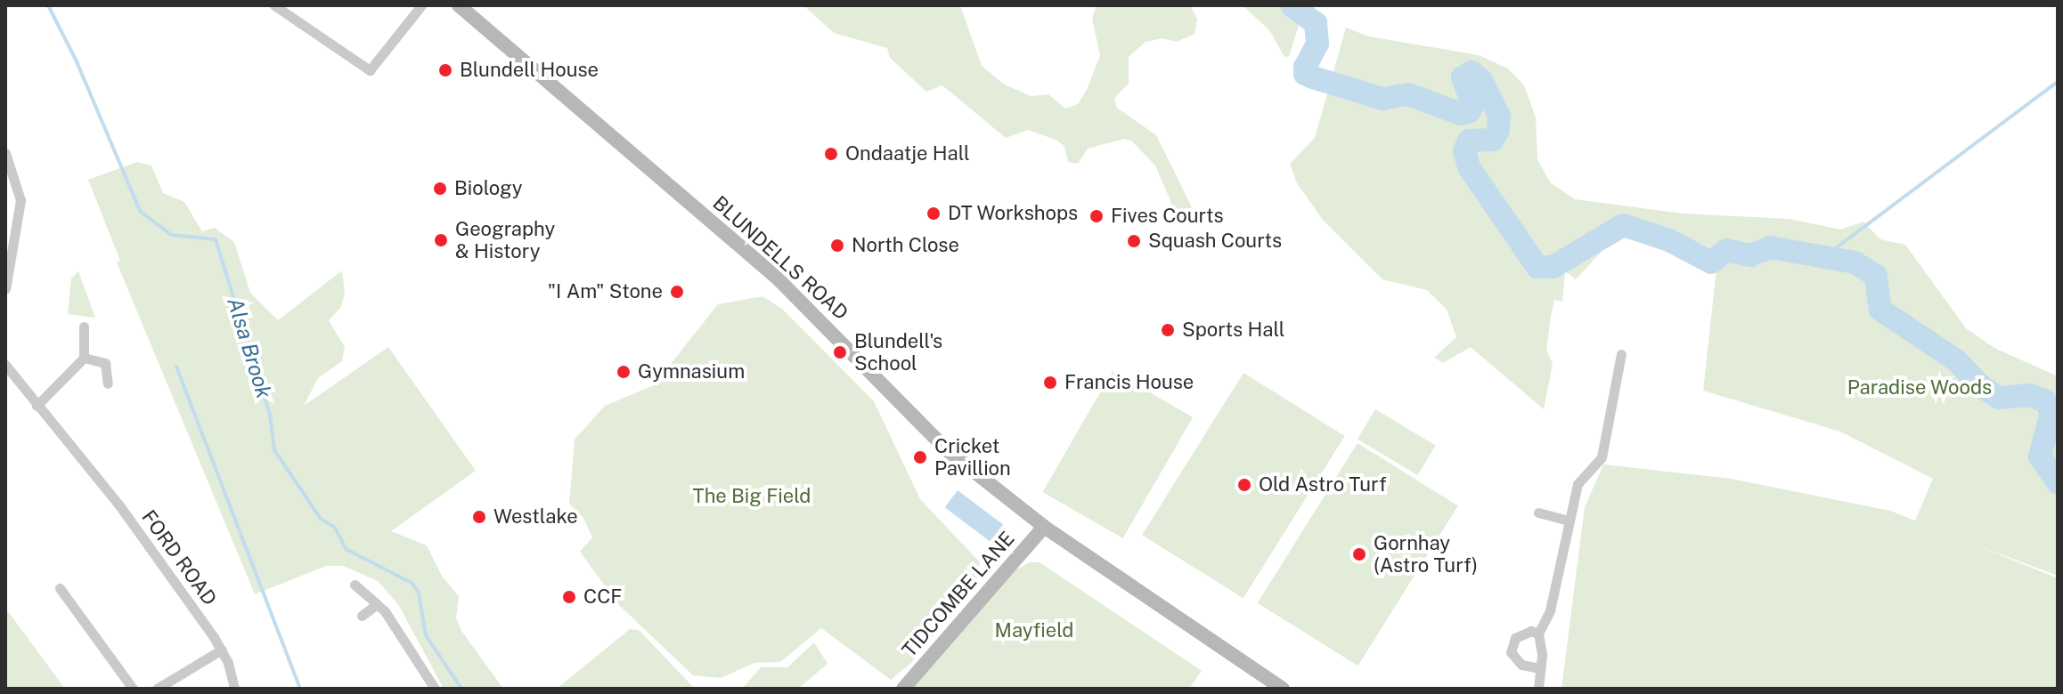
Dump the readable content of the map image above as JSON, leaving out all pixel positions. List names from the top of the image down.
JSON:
{
  "streets": {
    "street": ["BLUNDELLS ROAD", "FORD ROAD", "TIDCOMBE LANE"]
  },
  "crossings": [
    ["BLUNDELLS ROAD", "TIDCOMBE LANE"]
  ],
  "water": ["Alsa Brook"],
  "parks": ["Paradise Woods", "The Big Field", "Mayfield"],
  "places": [
    "Blundell House",
    "Ondaatje Hall",
    "Biology",
    "DT Workshops",
    "Fives Courts",
    "Geography & History",
    "Squash Courts",
    "North Close",
    "\"I Am\" Stone",
    "Sports Hall",
    "Blundell's School",
    "Gymnasium",
    "Francis House",
    "Cricket Pavillion",
    "Old Astro Turf",
    "Westlake",
    "Gornhay (Astro Turf)",
    "CCF"
  ]
}
